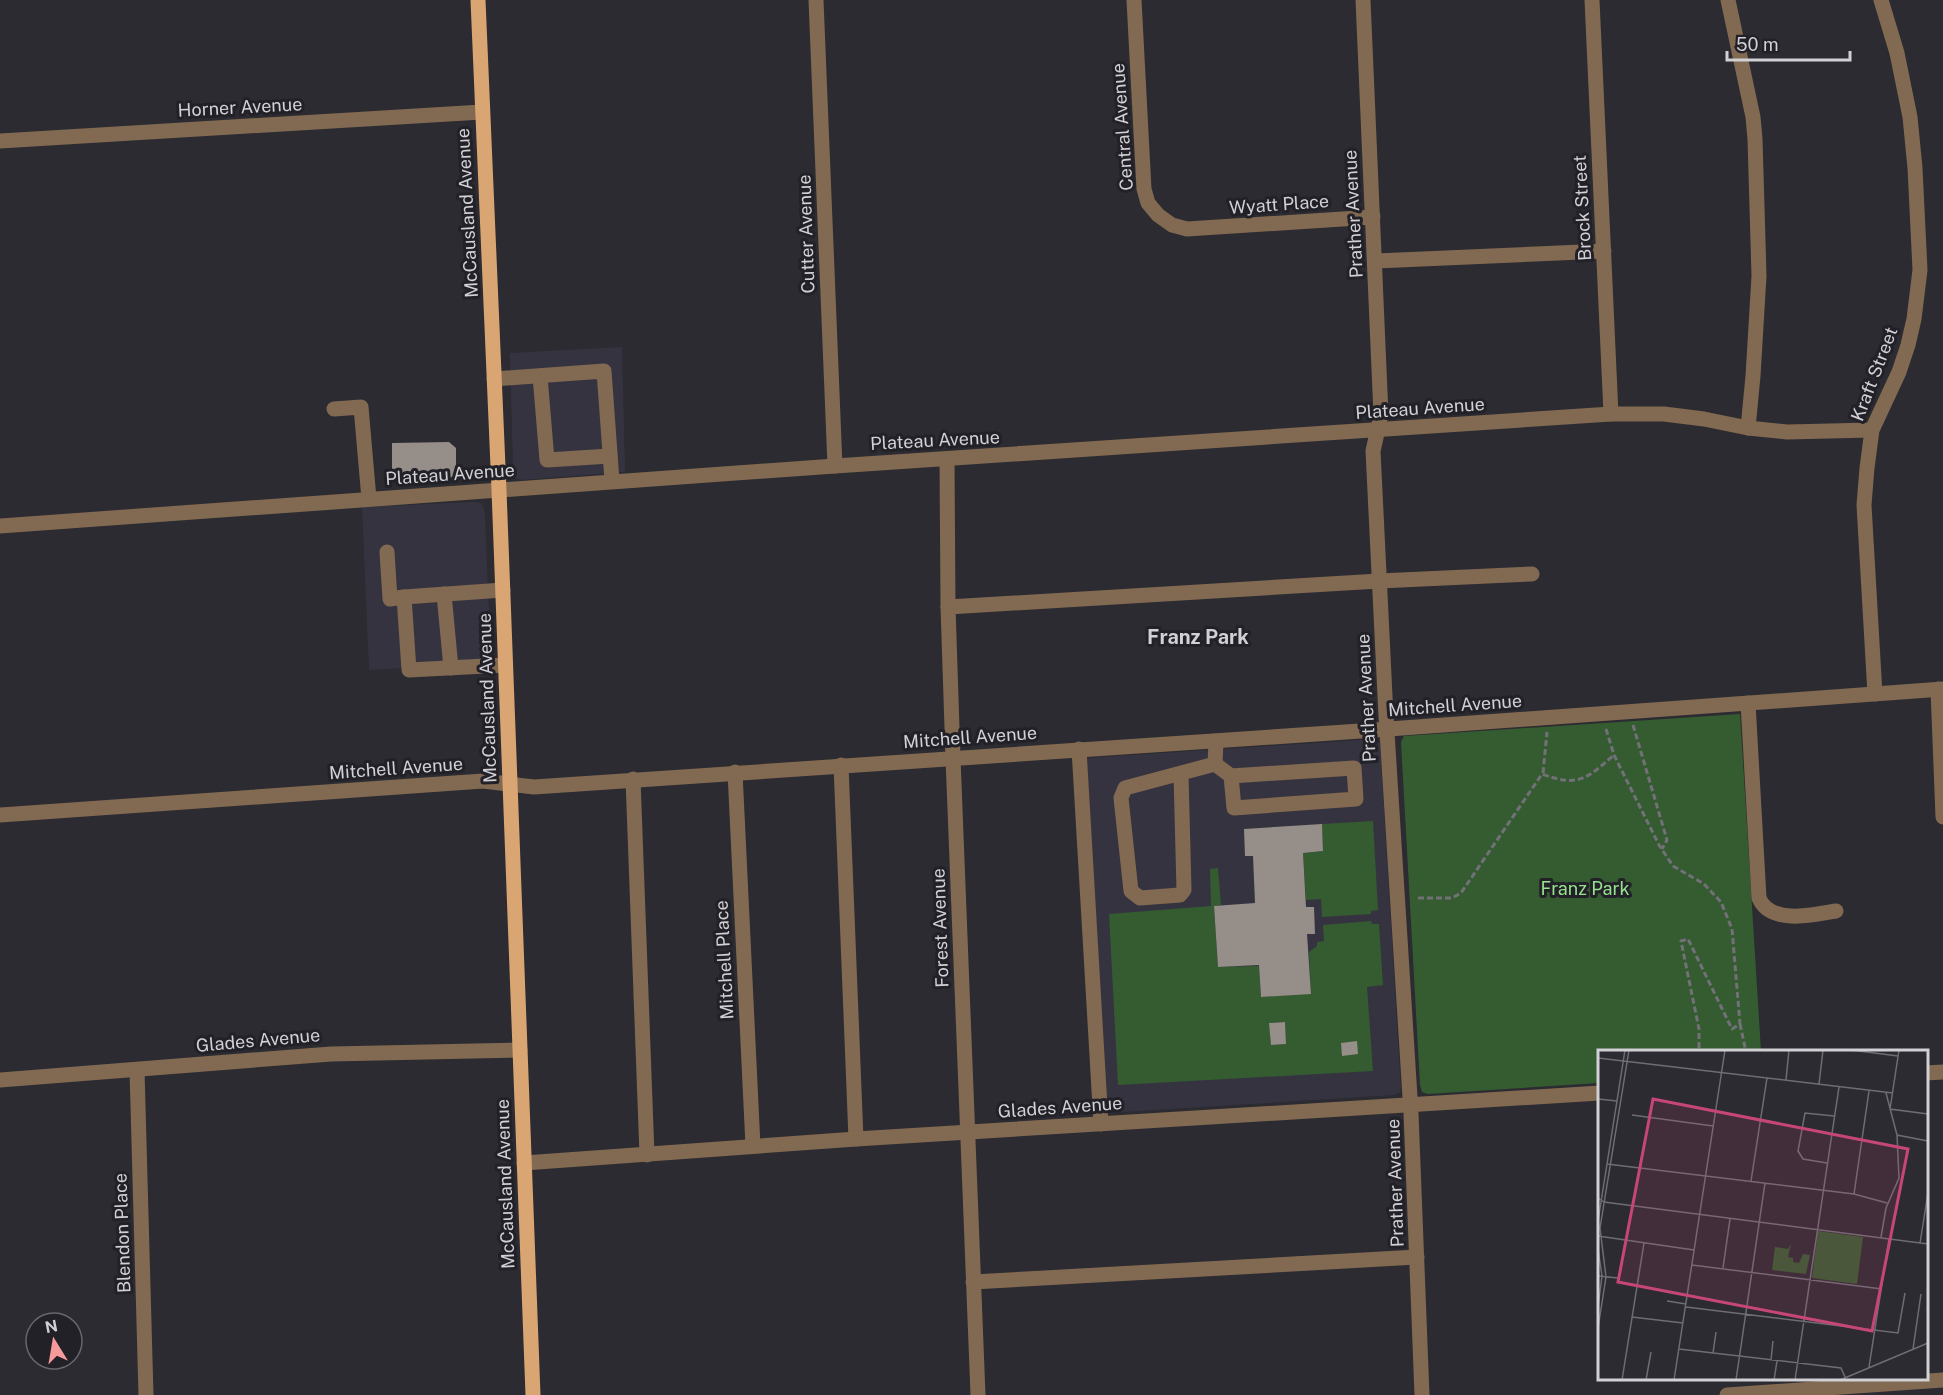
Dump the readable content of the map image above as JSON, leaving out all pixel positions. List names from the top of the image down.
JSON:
{
  "streets": {
    "main road": ["McCausland Avenue"],
    "street": [
      "Horner Avenue",
      "Central Avenue",
      "Wyatt Place",
      "Brock Street",
      "Prather Avenue",
      "Cutter Avenue",
      "Kraft Street",
      "Plateau Avenue",
      "Mitchell Avenue",
      "Forest Avenue",
      "Mitchell Place",
      "Glades Avenue",
      "Blendon Place"
    ]
  },
  "crossings": [
    ["Horner Avenue", "McCausland Avenue"],
    ["Central Avenue", "Wyatt Place"],
    ["Wyatt Place", "Prather Avenue"],
    ["Brock Street", "Plateau Avenue"],
    ["McCausland Avenue", "Plateau Avenue"],
    ["McCausland Avenue", "Mitchell Avenue"],
    ["McCausland Avenue", "Glades Avenue"],
    ["Prather Avenue", "Plateau Avenue"],
    ["Prather Avenue", "Mitchell Avenue"],
    ["Prather Avenue", "Glades Avenue"],
    ["Cutter Avenue", "Plateau Avenue"],
    ["Kraft Street", "Plateau Avenue"],
    ["Kraft Street", "Mitchell Avenue"],
    ["Plateau Avenue", "Forest Avenue"],
    ["Mitchell Avenue", "Forest Avenue"],
    ["Mitchell Avenue", "Mitchell Place"],
    ["Forest Avenue", "Glades Avenue"],
    ["Mitchell Place", "Glades Avenue"],
    ["Glades Avenue", "Blendon Place"]
  ],
  "districts": ["Franz Park"],
  "parks": ["Franz Park"],
  "scale_bar": "50 m",
  "north": "top"
}
